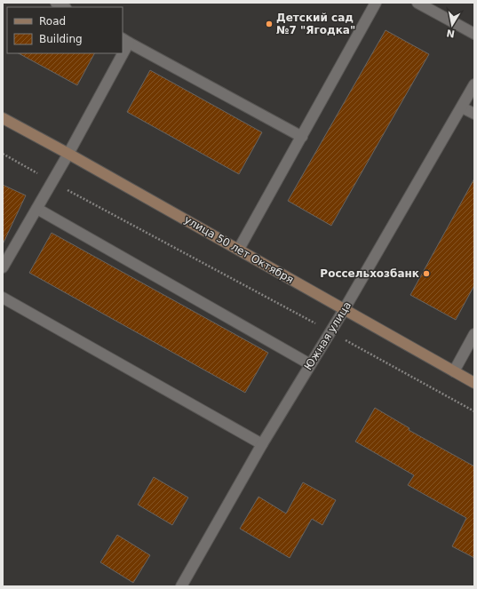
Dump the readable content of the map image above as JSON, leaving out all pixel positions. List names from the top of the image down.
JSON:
{
  "streets": {
    "main road": ["улица 50 лет Октября"],
    "street": ["Южная улица"]
  },
  "crossings": [
    ["улица 50 лет Октября", "Южная улица"]
  ],
  "places": ["Детский сад №7 \"Ягодка\"", "Россельхозбанк"],
  "legend": ["Road", "Building"],
  "north": "bottom"
}
